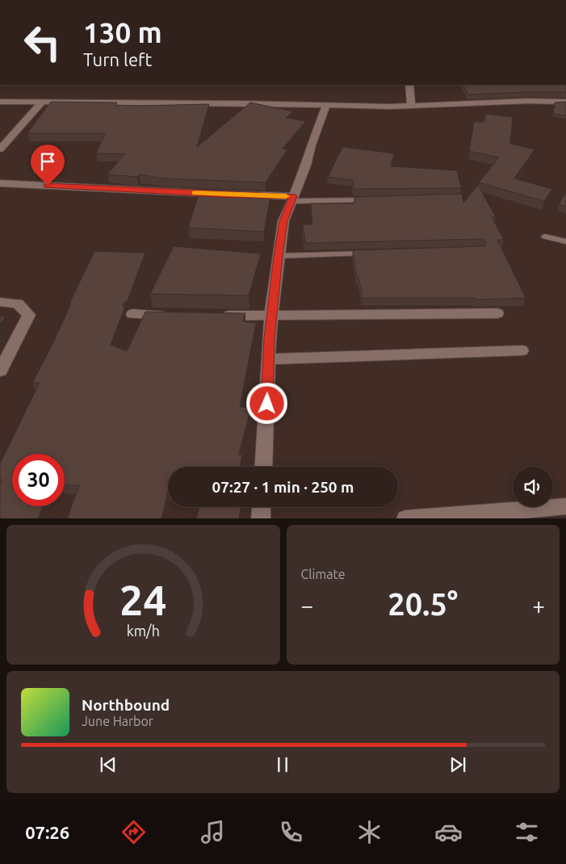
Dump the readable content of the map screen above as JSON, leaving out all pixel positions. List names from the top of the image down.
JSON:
{
  "page": {
    "turn": ["130 m", "Turn left"],
    "limit": "30",
    "trip": "07:27 · 1 min · 250 m",
    "tile": "Climate",
    "heat": ["−", "20.5°", "+"],
    "song": ["Northbound", "June Harbor"],
    "tabs": "07:26",
    "gauge": ["24", "km/h"]
  }
}
